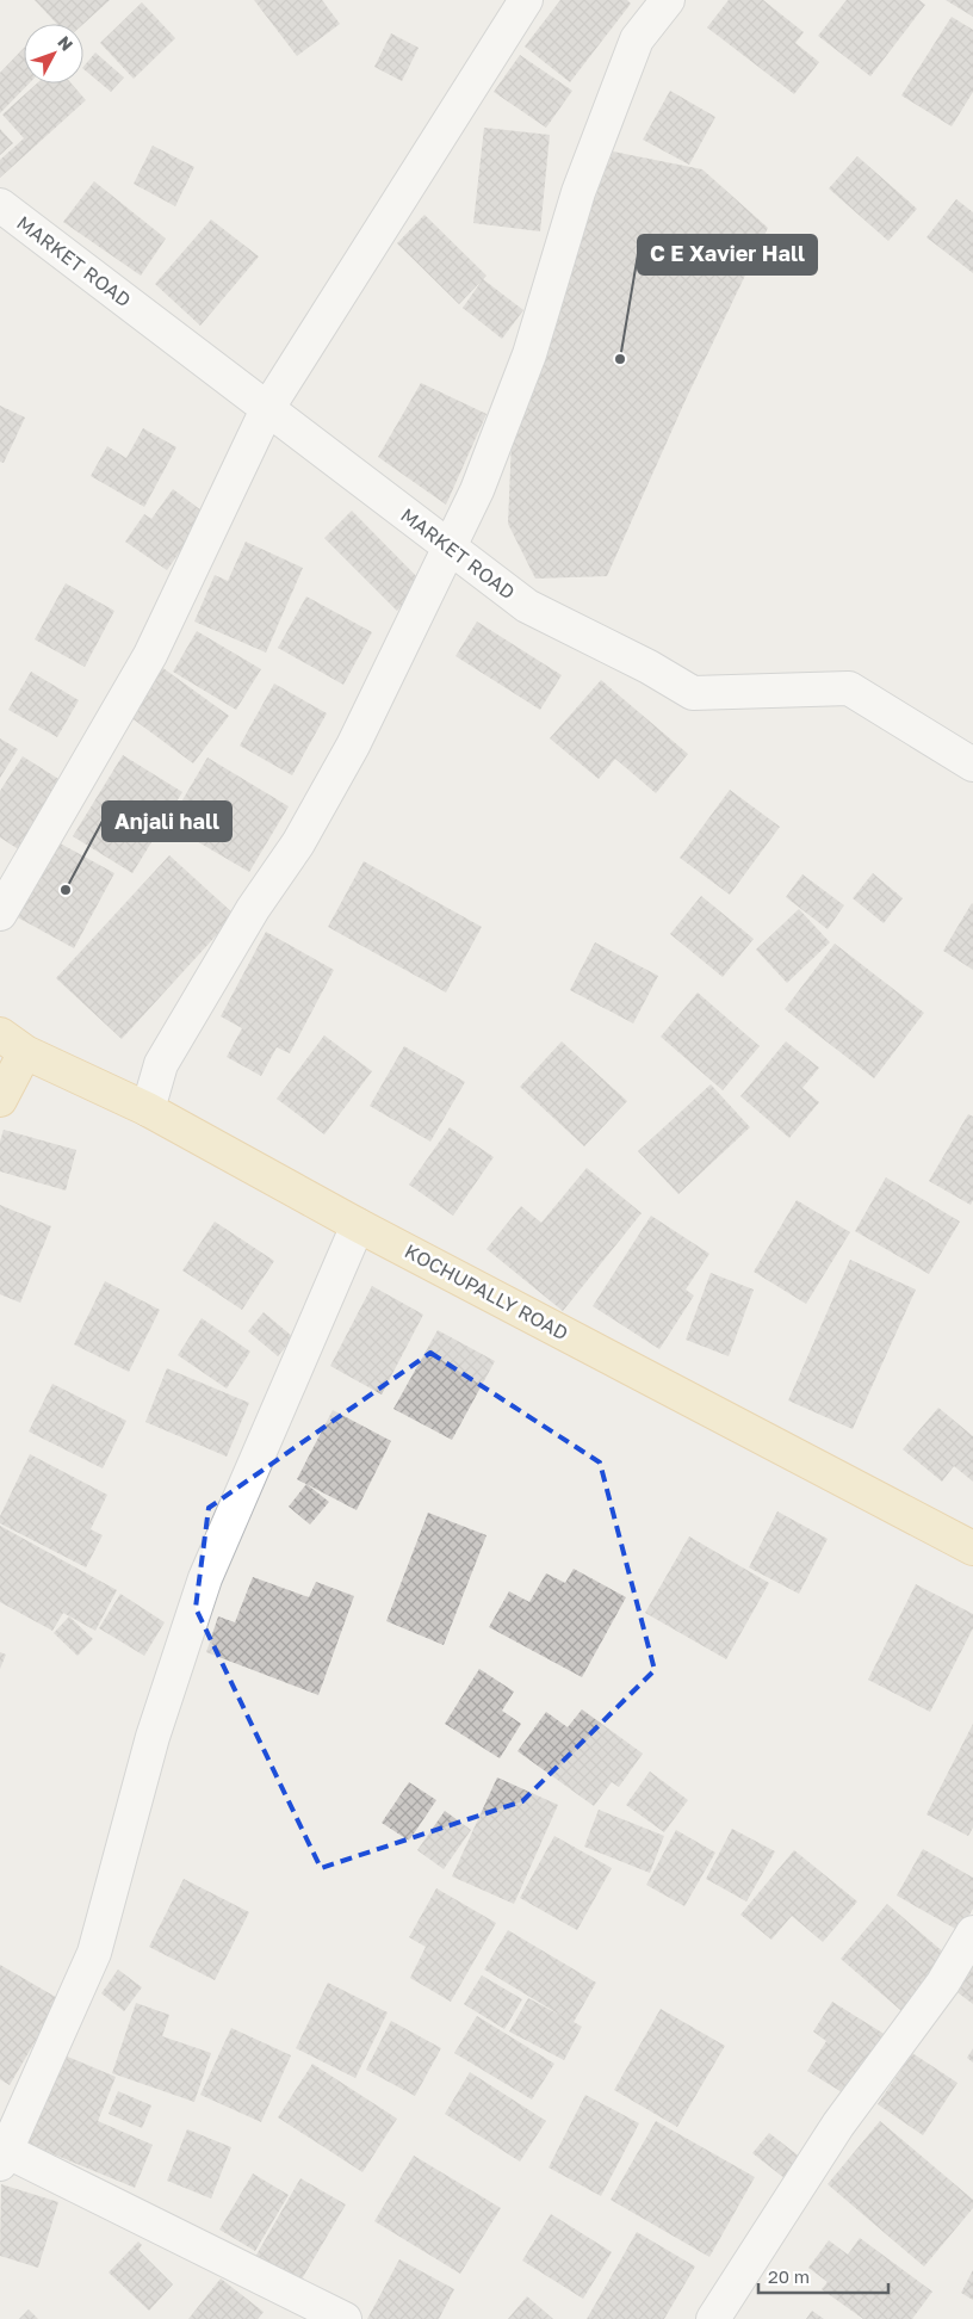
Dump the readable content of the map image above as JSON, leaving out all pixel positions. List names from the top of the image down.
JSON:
{
  "streets": {
    "main road": ["KOCHUPALLY ROAD"],
    "street": ["MARKET ROAD"]
  },
  "places": ["C E Xavier Hall", "Anjali hall"],
  "scale_bar": "20 m",
  "north": "top right"
}
